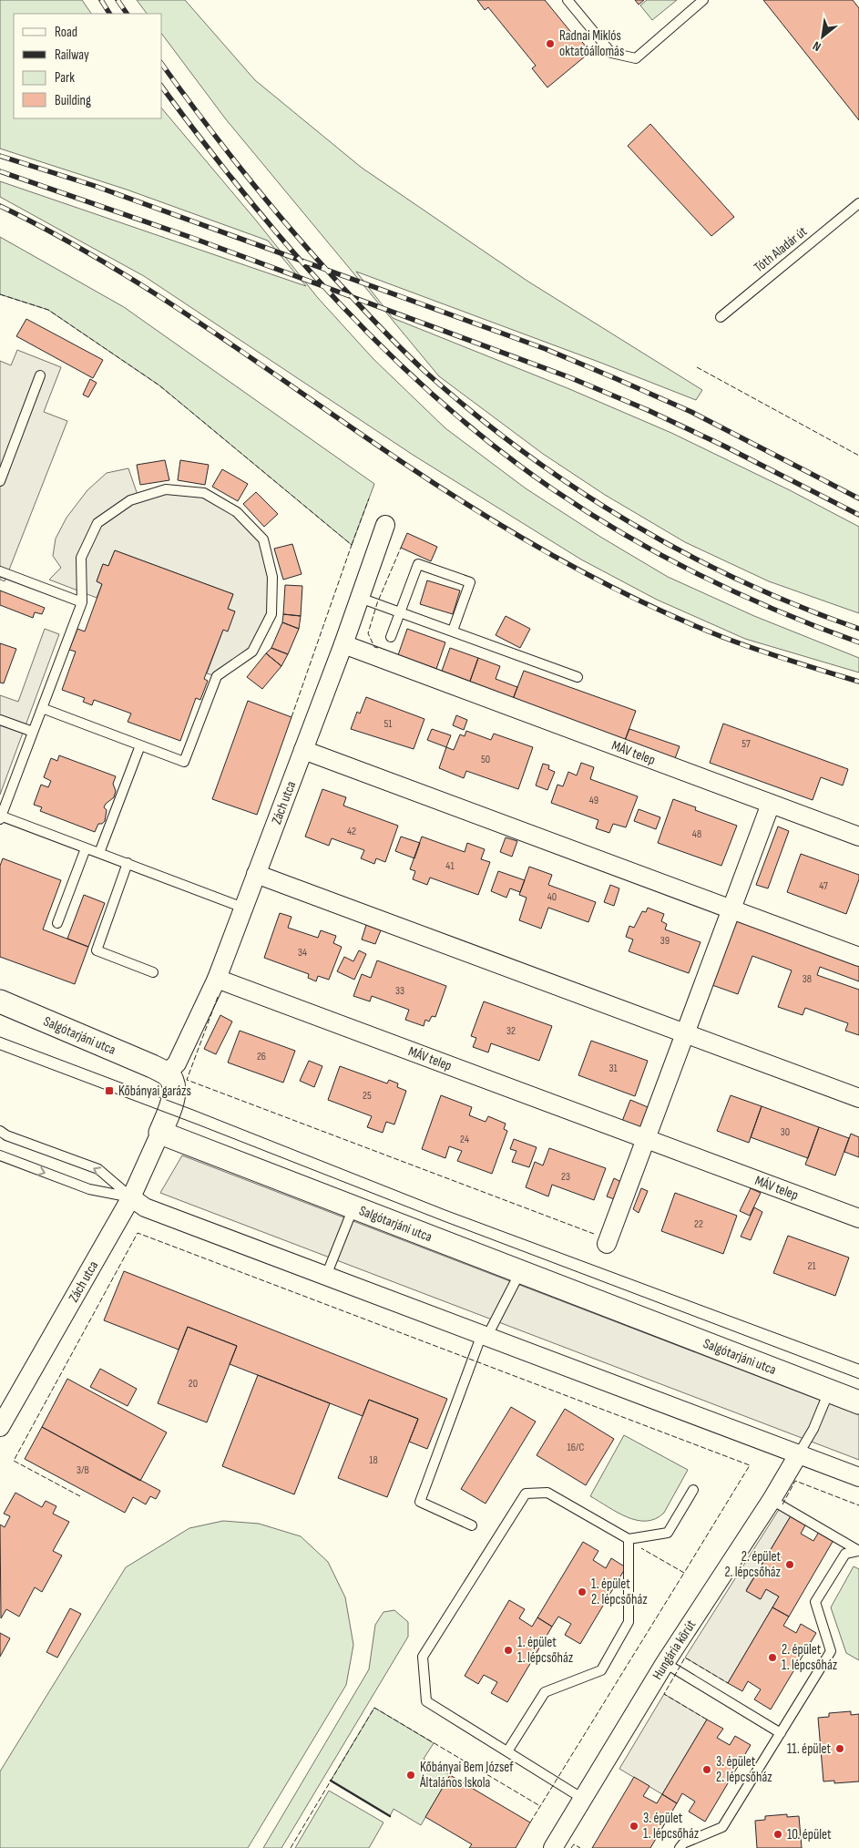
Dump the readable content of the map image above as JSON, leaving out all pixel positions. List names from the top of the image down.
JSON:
{
  "streets": {
    "street": [
      "MÁV telep",
      "Zách utca",
      "Salgótarjáni utca",
      "Hungária körút"
    ],
    "lane": ["Tóth Aladár út"]
  },
  "crossings": [
    ["MÁV telep", "Zách utca"],
    ["Zách utca", "Salgótarjáni utca"]
  ],
  "places": {
    "other": [
      "Radnai Miklós oktatóállomás",
      "2. épület 2. lépcsőház",
      "1. épület 2. lépcsőház",
      "1. épület 1. lépcsőház",
      "2. épület 1. lépcsőház",
      "11. épület",
      "3. épület 2. lépcsőház",
      "Kőbányai Bem József Általános Iskola",
      "3. épület 1. lépcsőház",
      "10. épület"
    ],
    "transit": ["Kőbányai garázs"]
  },
  "house_numbers": [
    "51",
    "57",
    "50",
    "49",
    "42",
    "48",
    "41",
    "47",
    "40",
    "39",
    "34",
    "38",
    "33",
    "32",
    "26",
    "31",
    "25",
    "30",
    "24",
    "23",
    "22",
    "21",
    "20",
    "16/C",
    "18",
    "3/B"
  ],
  "legend": [
    "Road",
    "Railway",
    "Park",
    "Building"
  ],
  "north": "bottom left"
}
